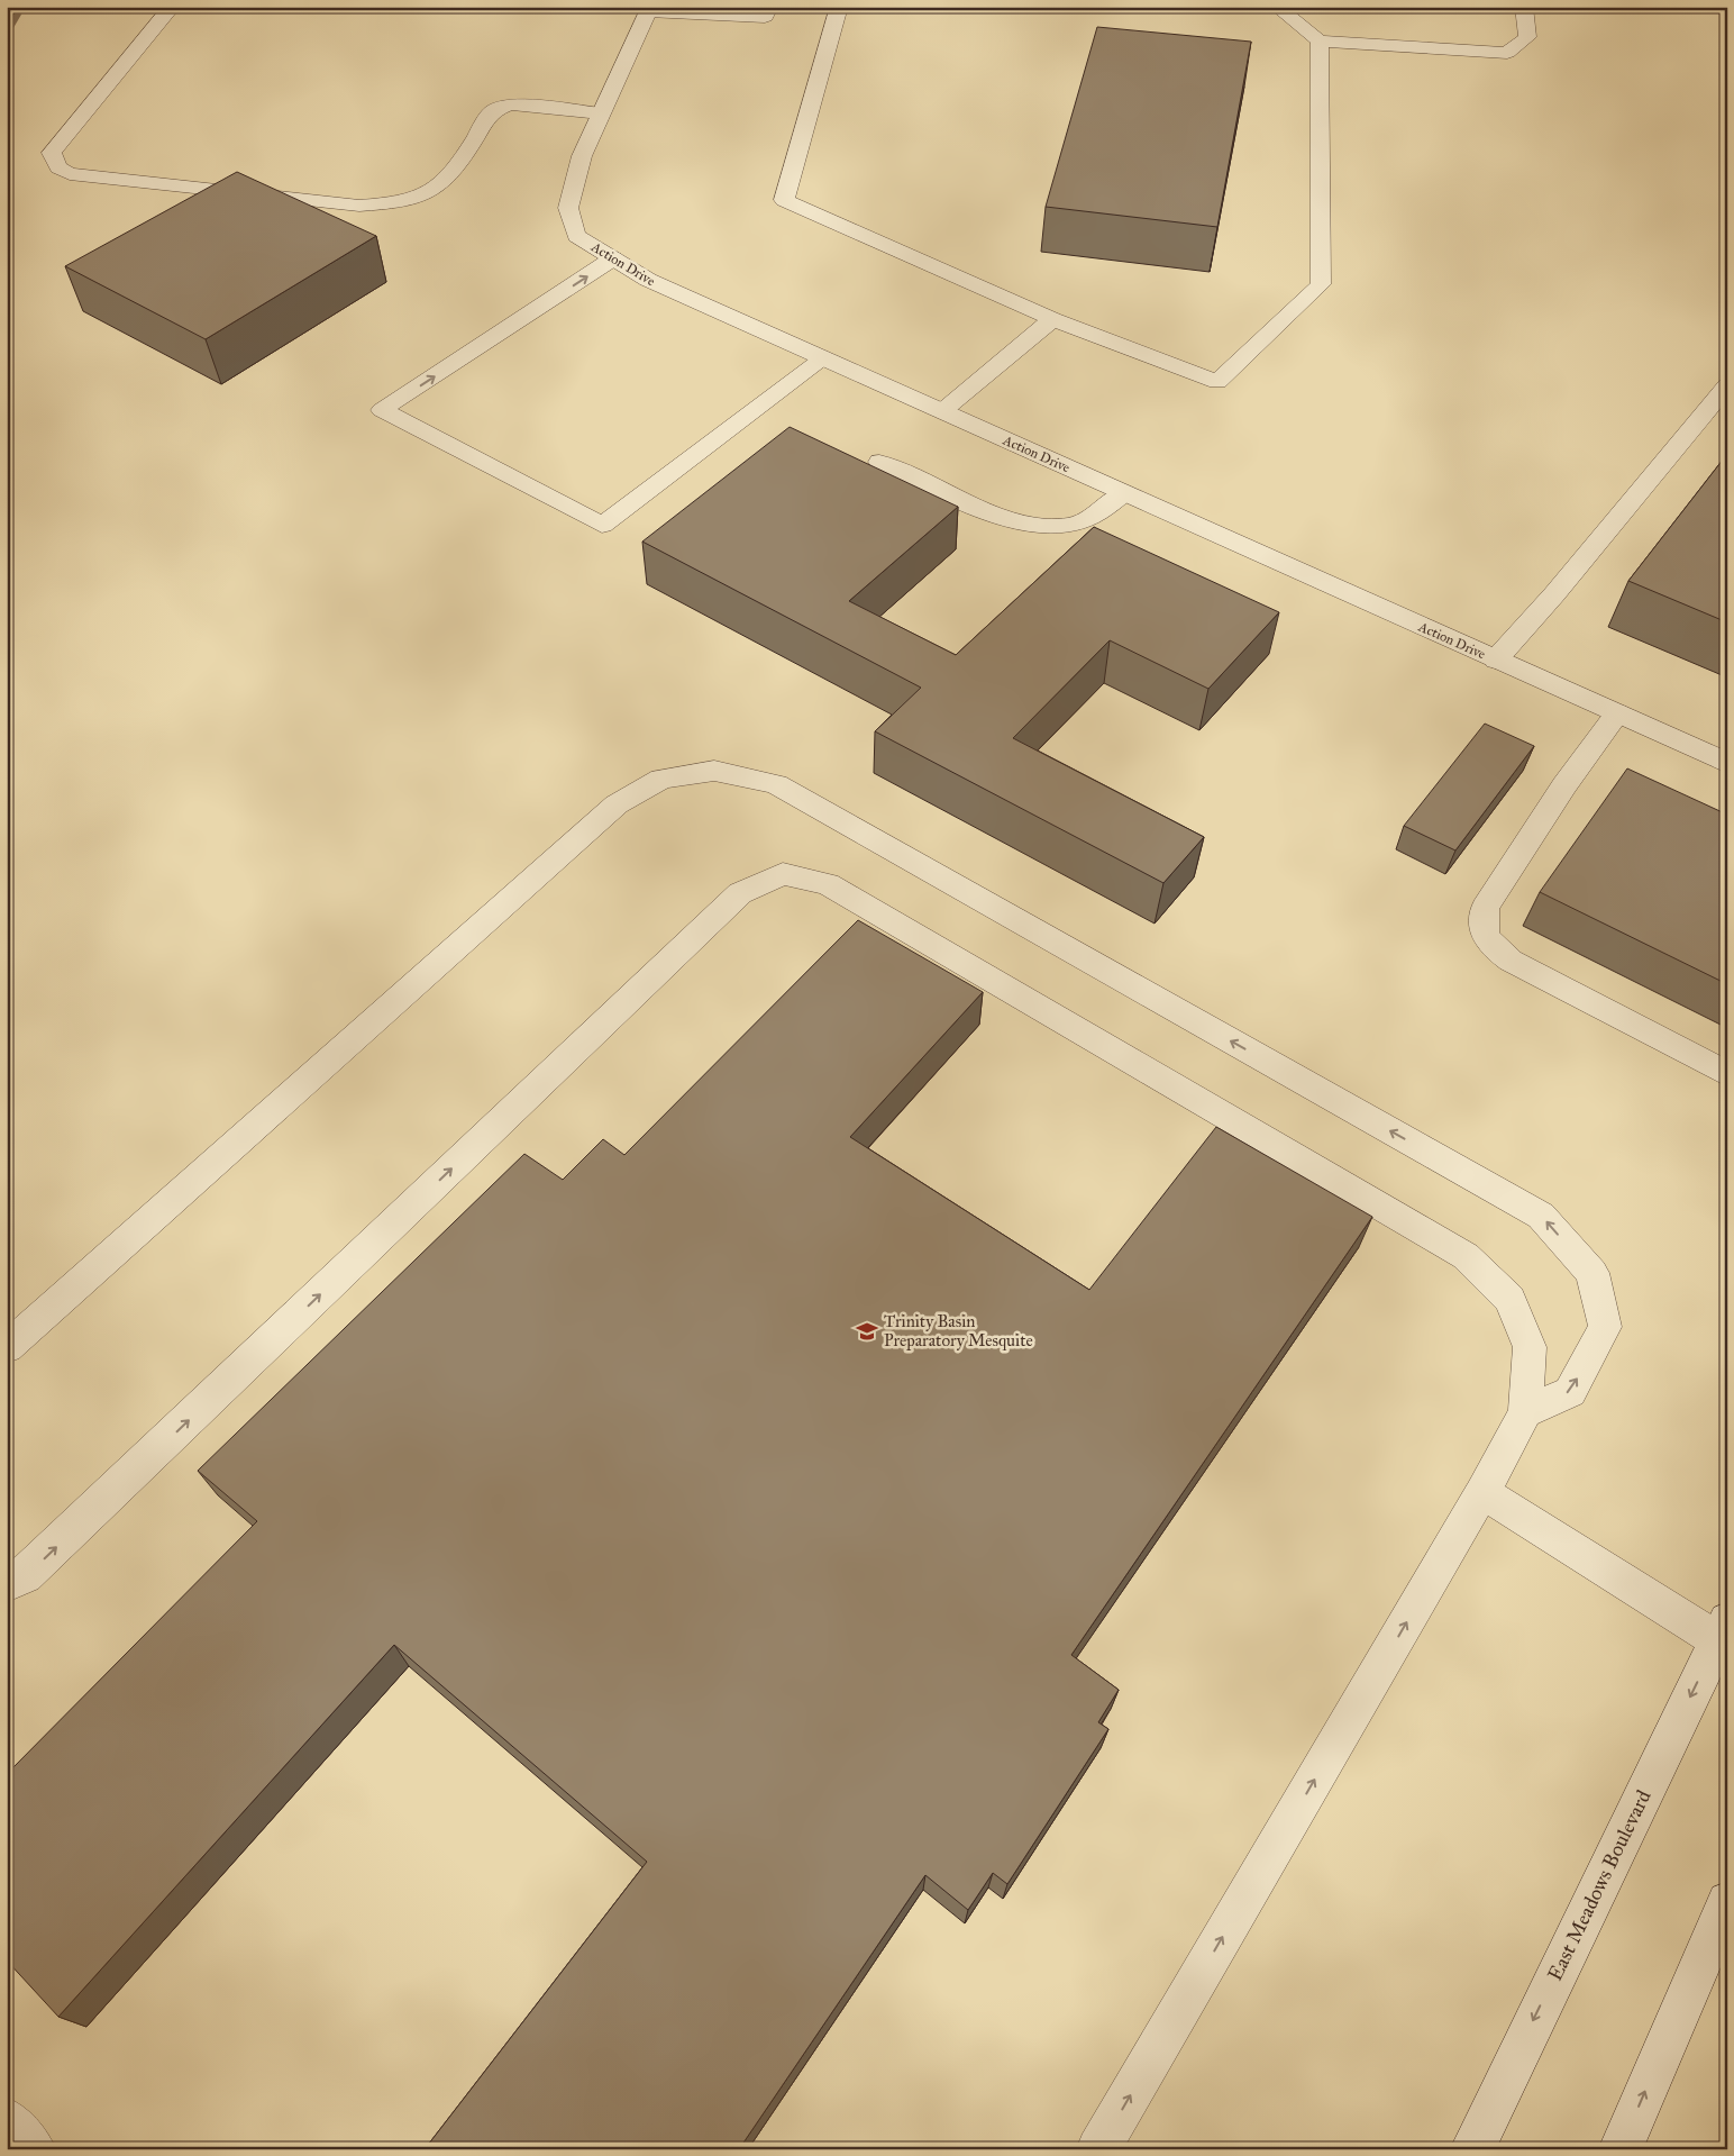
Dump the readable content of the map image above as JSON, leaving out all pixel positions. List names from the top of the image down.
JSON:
{
  "streets": {
    "street": ["Action Drive", "East Meadows Boulevard"]
  },
  "places": {
    "school or university": ["Trinity Basin Preparatory Mesquite"]
  }
}
